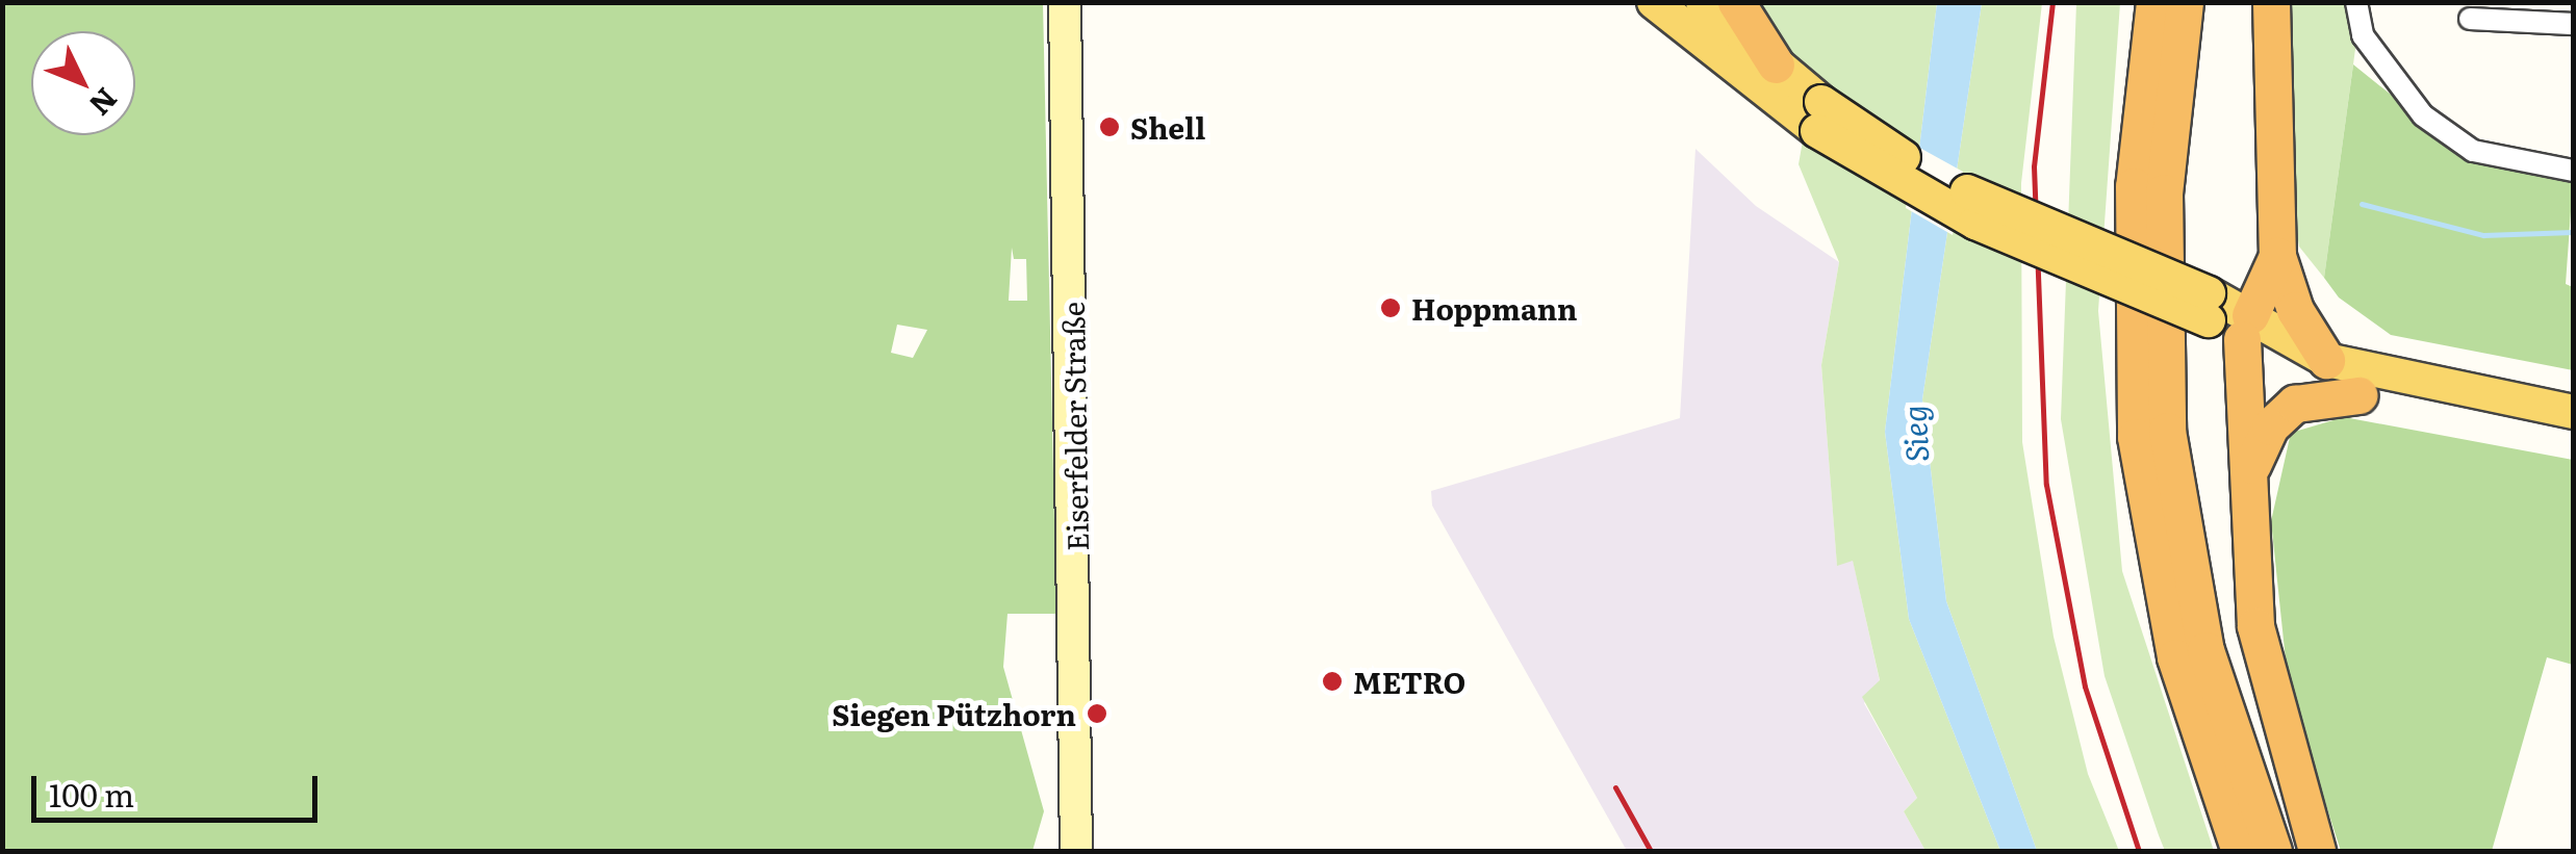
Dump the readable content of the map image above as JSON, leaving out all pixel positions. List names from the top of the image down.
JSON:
{
  "streets": {
    "main road": ["Eiserfelder Straße"]
  },
  "water": ["Sieg"],
  "places": [
    "Shell",
    "Hoppmann",
    "METRO",
    "Siegen Pützhorn"
  ],
  "scale_bar": "100 m",
  "north": "bottom right"
}
